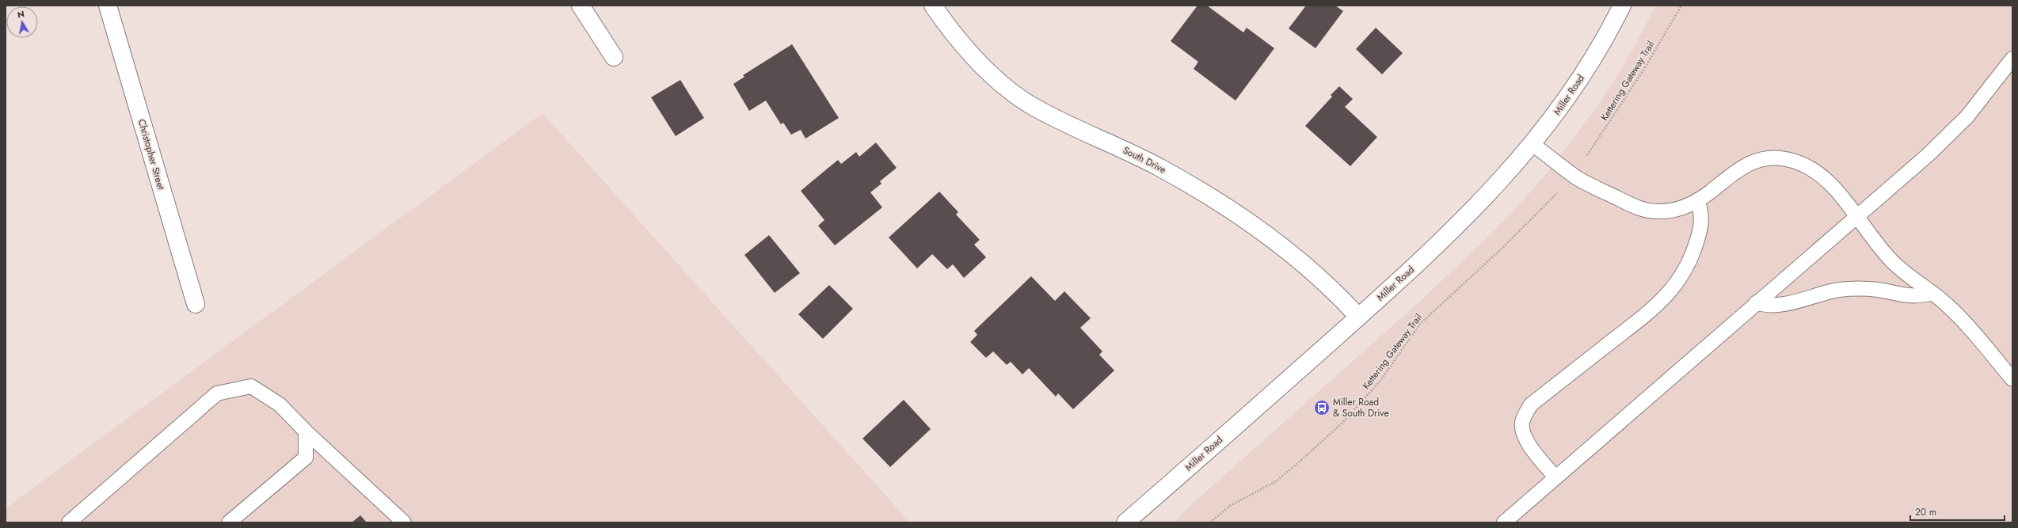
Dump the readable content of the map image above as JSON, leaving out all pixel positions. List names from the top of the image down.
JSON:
{
  "streets": {
    "street": ["Miller Road", "Christopher Street", "South Drive"],
    "path": ["Kettering Gateway Trail"]
  },
  "crossings": [
    ["Miller Road", "South Drive"]
  ],
  "places": {
    "bus stop": ["Miller Road & South Drive"]
  },
  "scale_bar": "20 m",
  "north": "top"
}
